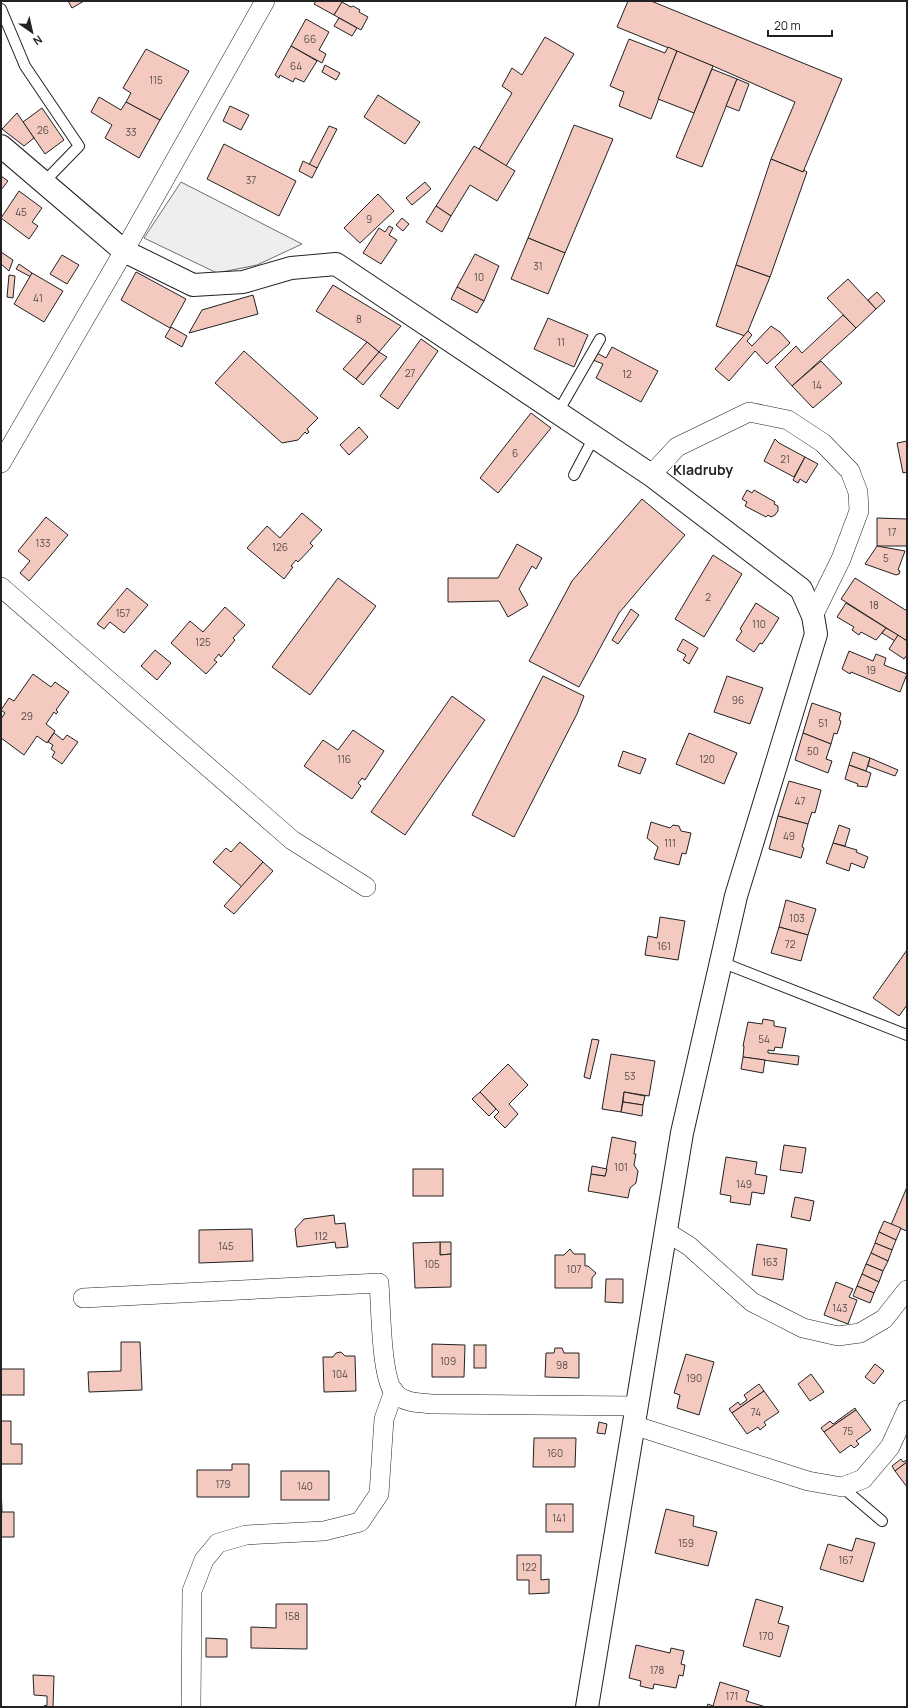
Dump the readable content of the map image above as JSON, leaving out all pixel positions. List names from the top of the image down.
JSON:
{
  "districts": ["Kladruby"],
  "house_numbers": [
    "66",
    "64",
    "115",
    "26",
    "33",
    "37",
    "45",
    "9",
    "31",
    "10",
    "41",
    "8",
    "11",
    "27",
    "12",
    "14",
    "6",
    "21",
    "17",
    "133",
    "126",
    "5",
    "2",
    "18",
    "157",
    "110",
    "125",
    "19",
    "96",
    "29",
    "51",
    "50",
    "116",
    "120",
    "47",
    "49",
    "111",
    "103",
    "72",
    "161",
    "54",
    "53",
    "101",
    "149",
    "112",
    "145",
    "163",
    "105",
    "107",
    "143",
    "109",
    "98",
    "104",
    "190",
    "74",
    "75",
    "160",
    "179",
    "140",
    "141",
    "159",
    "167",
    "122",
    "158",
    "170",
    "178",
    "171"
  ],
  "scale_bar": "20 m",
  "north": "bottom right"
}
